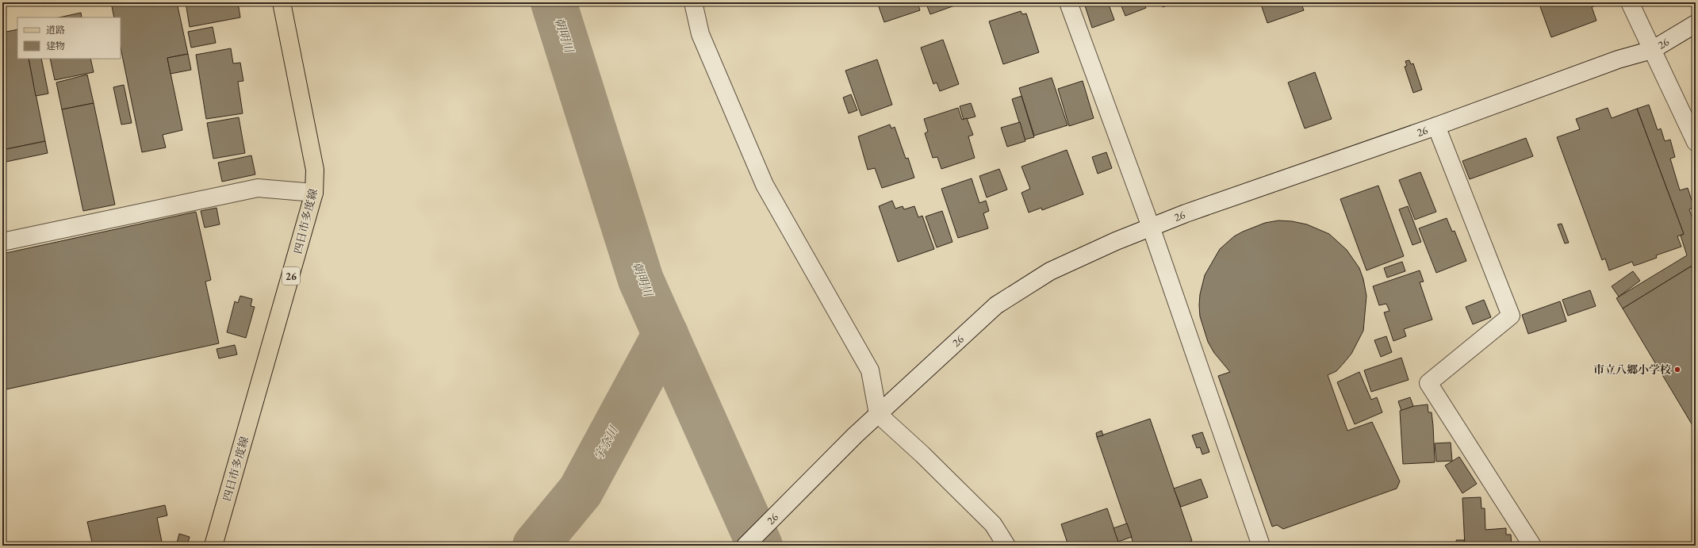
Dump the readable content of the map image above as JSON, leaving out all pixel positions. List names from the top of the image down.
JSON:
{
  "streets": {
    "main road": ["26", "四日市多度線"]
  },
  "water": ["朝明川", "宇奈川"],
  "places": ["市立八郷小学校"],
  "legend": ["道路", "建物"]
}
